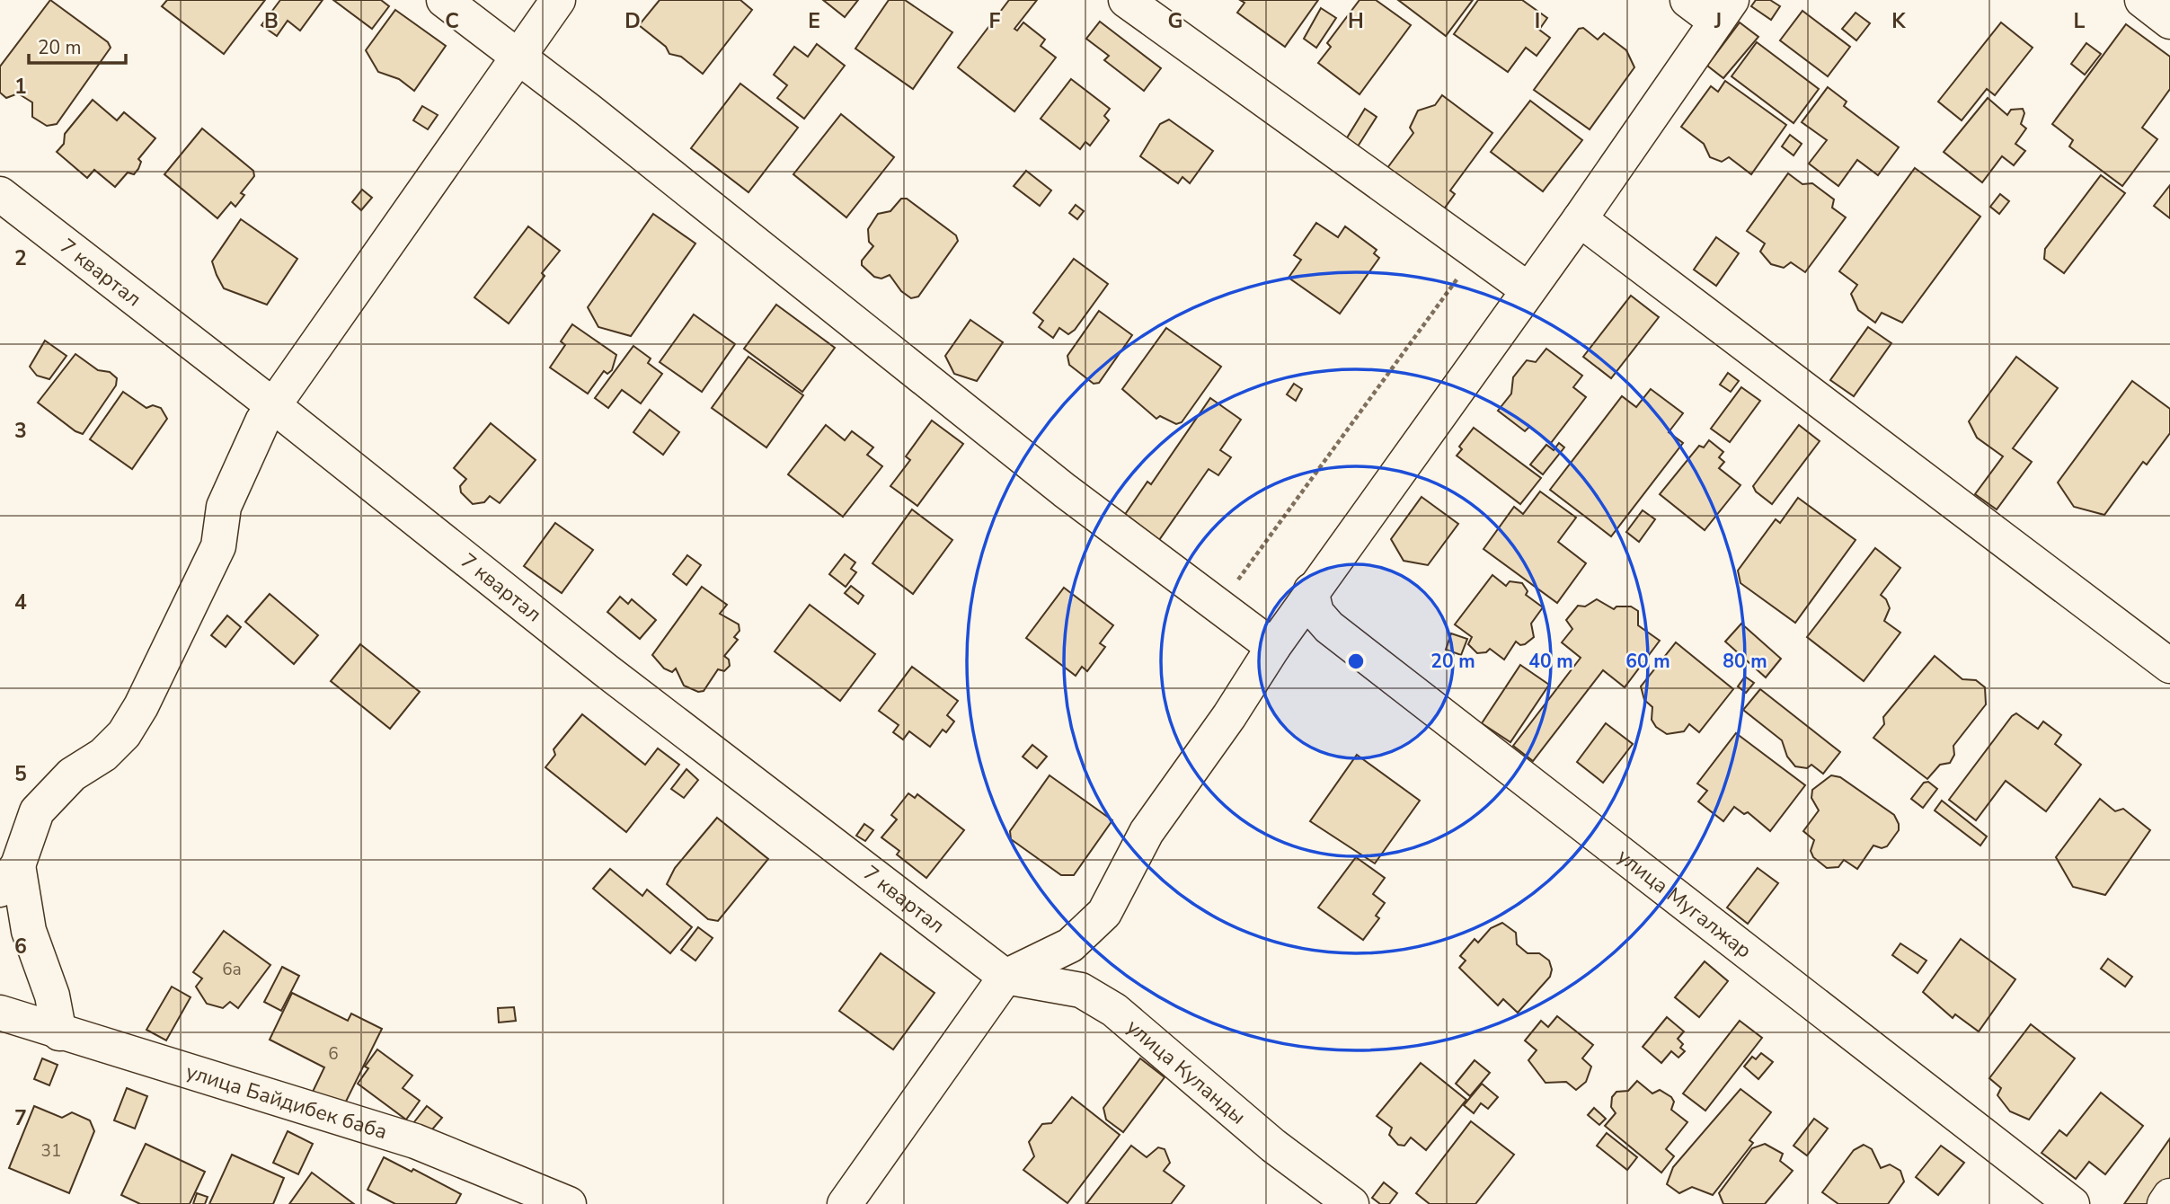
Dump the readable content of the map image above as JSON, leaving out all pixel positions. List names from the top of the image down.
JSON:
{
  "streets": {
    "street": [
      "7 квартал",
      "улица Мугалжар",
      "улица Куланды",
      "улица Байдибек баба"
    ]
  },
  "crossings": [
    ["7 квартал", "улица Куланды"]
  ],
  "house_numbers": ["6а", "6", "31"],
  "scale_bar": "20 m",
  "grid": {
    "columns": [
      "B",
      "C",
      "D",
      "E",
      "F",
      "G",
      "H",
      "I",
      "J",
      "K",
      "L"
    ],
    "rows": [
      "1",
      "2",
      "3",
      "4",
      "5",
      "6",
      "7"
    ]
  },
  "rings": [
    "20 m",
    "40 m",
    "60 m",
    "80 m"
  ]
}
